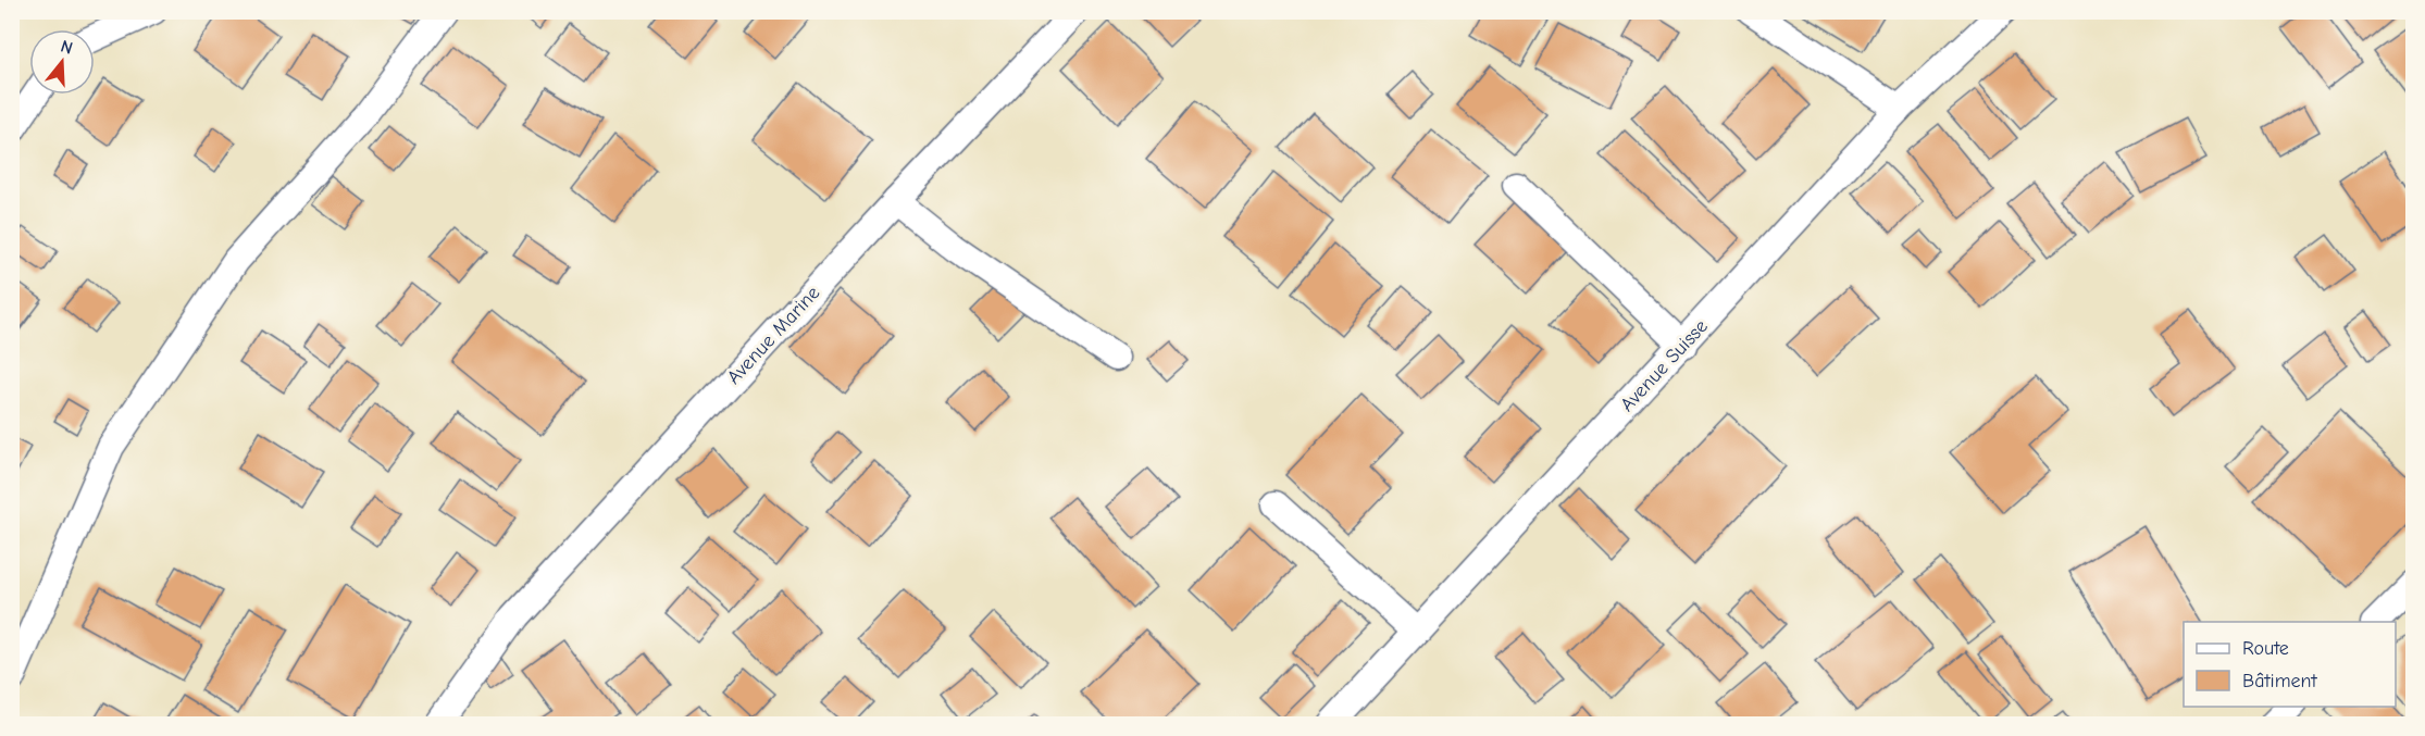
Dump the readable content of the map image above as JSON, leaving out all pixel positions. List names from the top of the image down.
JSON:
{
  "streets": {
    "street": ["Avenue Marine", "Avenue Suisse"]
  },
  "legend": ["Route", "Bâtiment"],
  "north": "top"
}
